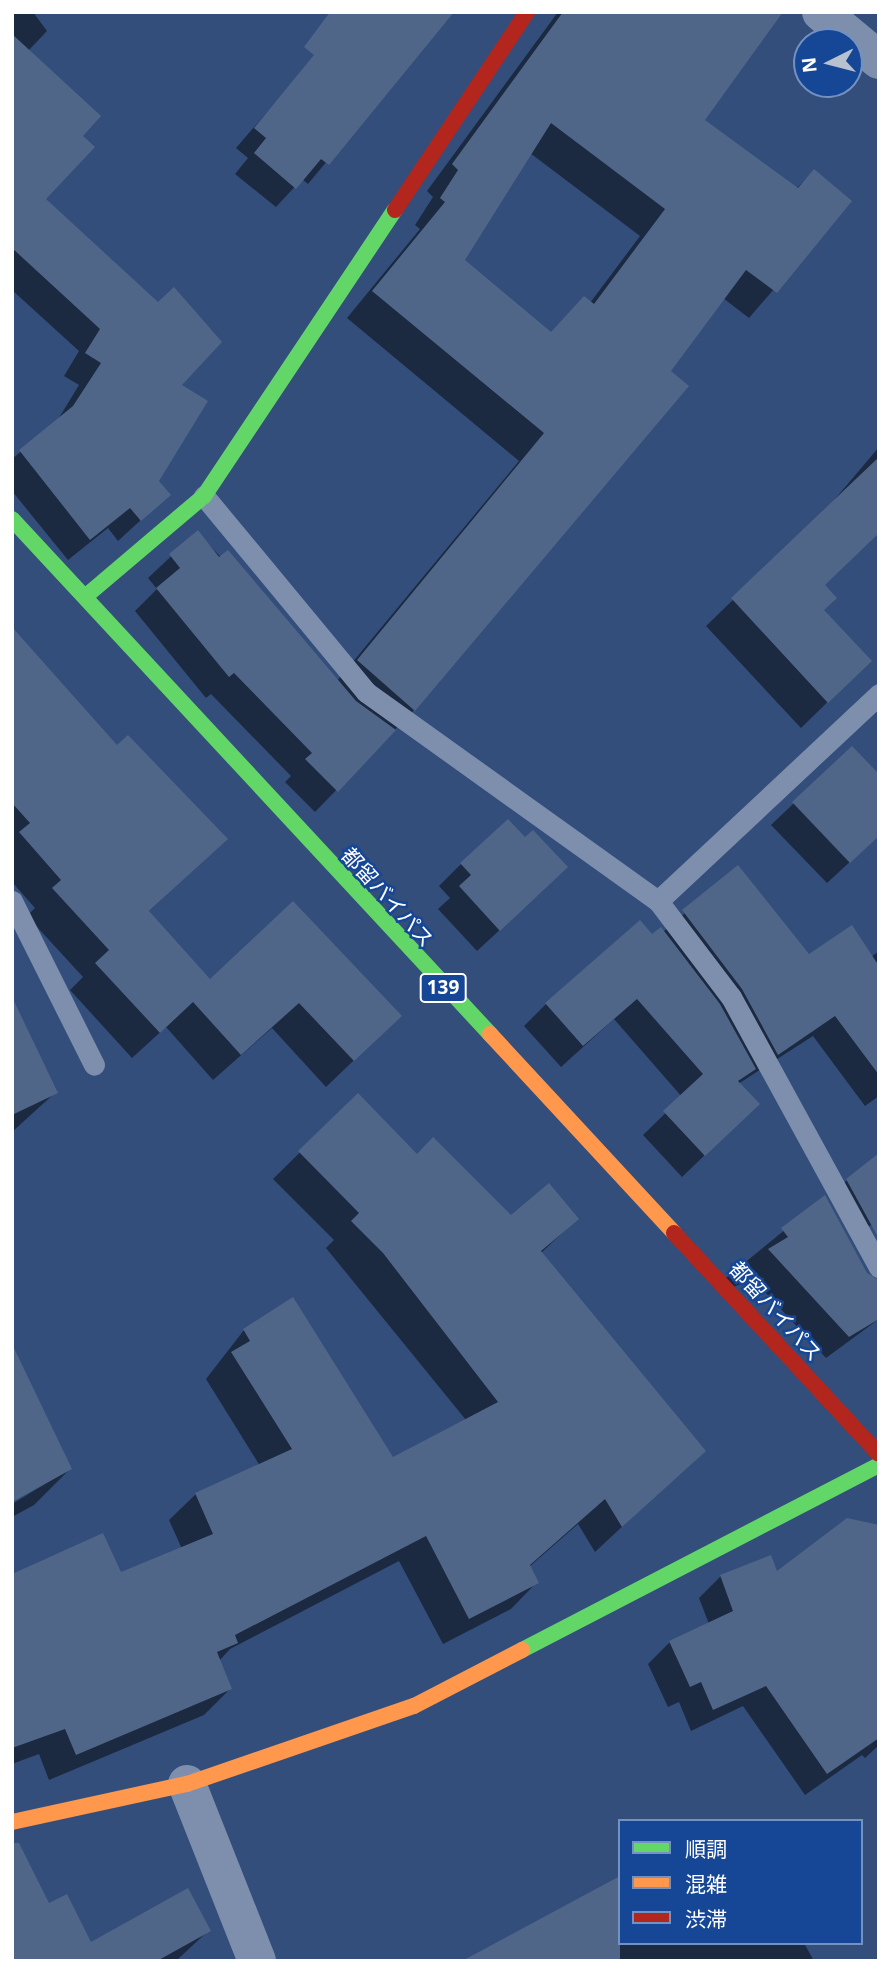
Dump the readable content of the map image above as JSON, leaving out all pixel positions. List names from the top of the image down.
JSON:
{
  "streets": {
    "main road": ["都留バイパス", "139"]
  },
  "legend": ["順調", "混雑", "渋滞"],
  "north": "left"
}
